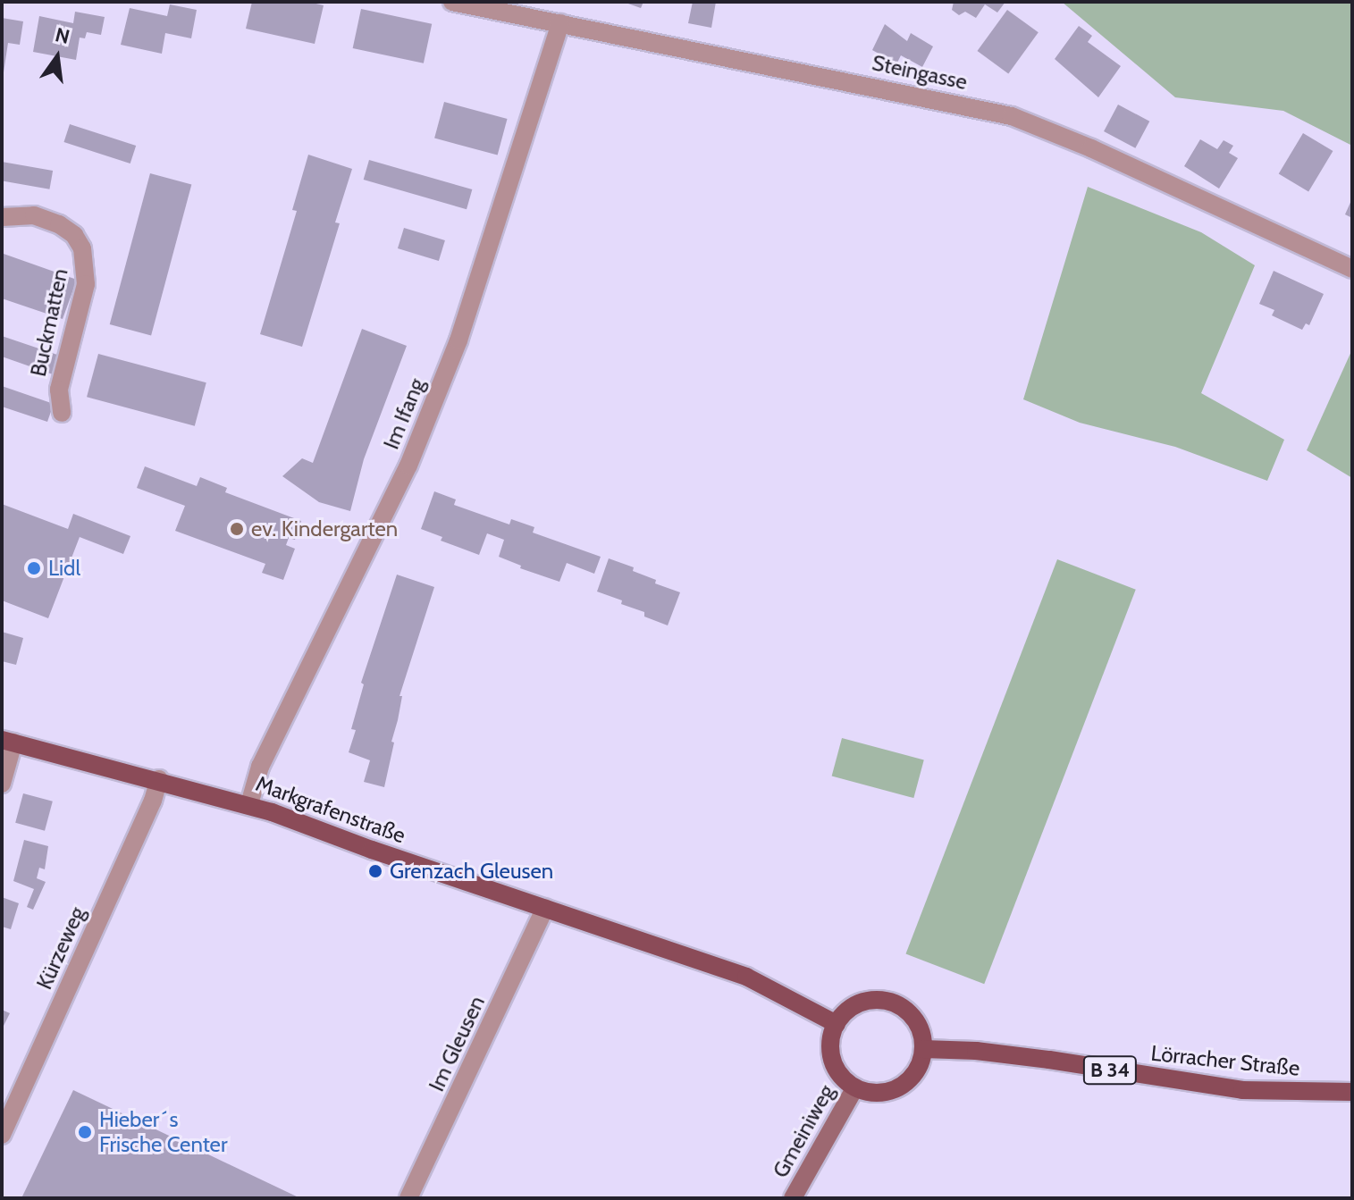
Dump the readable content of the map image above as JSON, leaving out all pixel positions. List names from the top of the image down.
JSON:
{
  "streets": {
    "main road": ["Markgrafenstraße", "Lörracher Straße", "B 34"],
    "street": [
      "Steingasse",
      "Buckmatten",
      "Im Ifang",
      "Kürzeweg",
      "Im Gleusen",
      "Gmeiniweg"
    ]
  },
  "crossings": [
    ["Steingasse", "Im Ifang"],
    ["Im Ifang", "Markgrafenstraße"],
    ["Markgrafenstraße", "Kürzeweg"],
    ["Markgrafenstraße", "Im Gleusen"],
    ["Markgrafenstraße", "Lörracher Straße"],
    ["Markgrafenstraße", "Gmeiniweg"],
    ["Lörracher Straße", "Gmeiniweg"]
  ],
  "places": [
    "ev. Kindergarten",
    "Lidl",
    "Grenzach Gleusen",
    "Hieber´s Frische Center"
  ],
  "north": "top"
}
